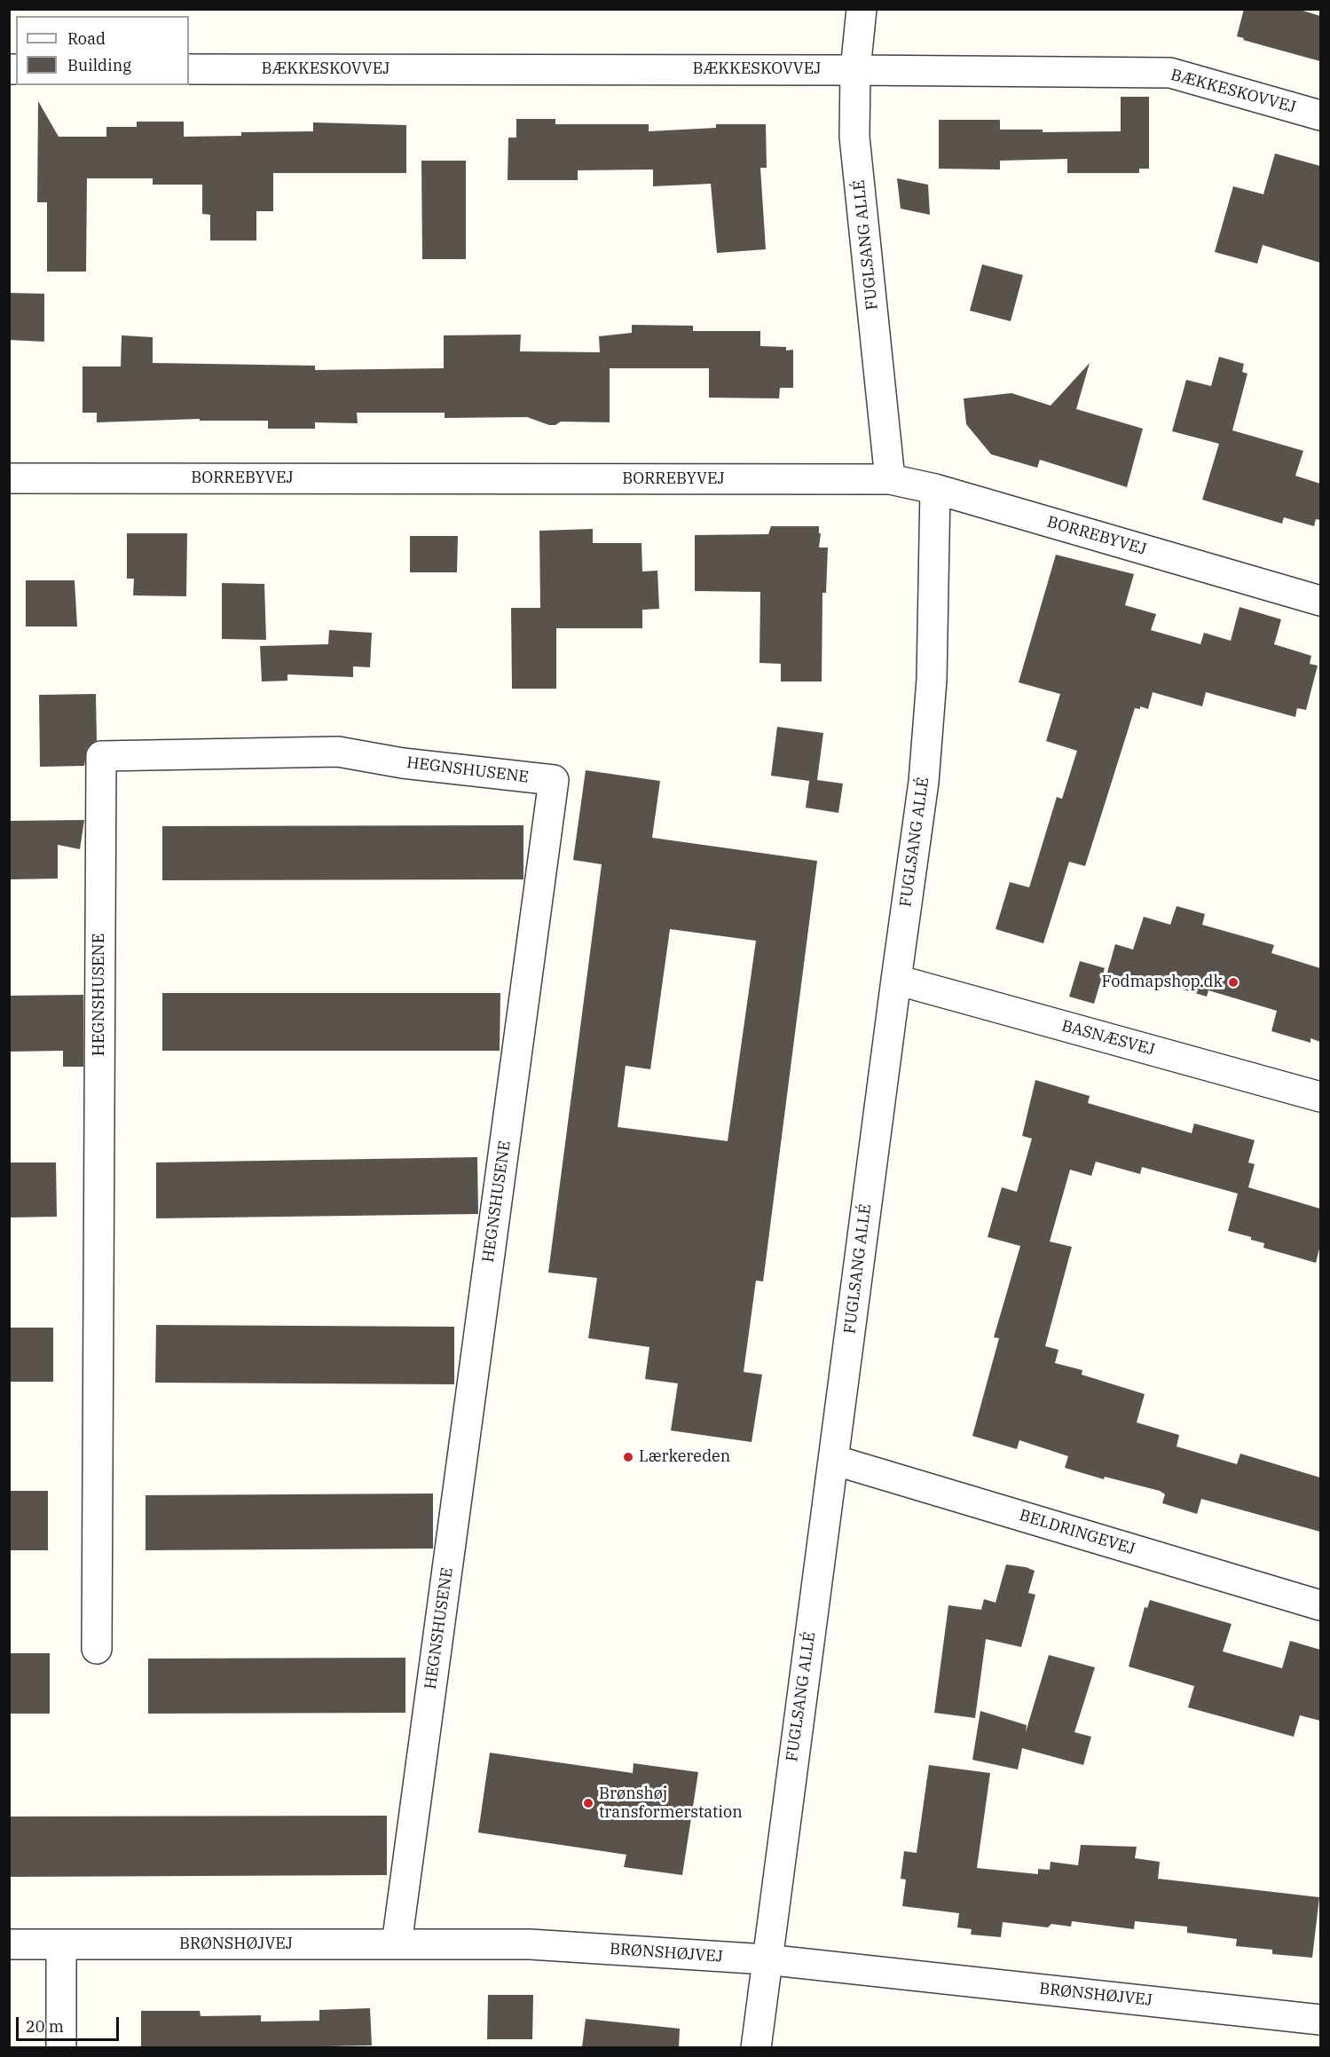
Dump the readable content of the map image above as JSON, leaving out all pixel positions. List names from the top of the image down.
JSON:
{
  "streets": {
    "street": [
      "BÆKKESKOVVEJ",
      "FUGLSANG ALLÉ",
      "BORREBYVEJ",
      "HEGNSHUSENE",
      "BASNÆSVEJ",
      "BELDRINGEVEJ",
      "BRØNSHØJVEJ"
    ]
  },
  "crossings": [
    ["BÆKKESKOVVEJ", "FUGLSANG ALLÉ"],
    ["FUGLSANG ALLÉ", "BORREBYVEJ"],
    ["FUGLSANG ALLÉ", "BASNÆSVEJ"],
    ["FUGLSANG ALLÉ", "BELDRINGEVEJ"],
    ["FUGLSANG ALLÉ", "BRØNSHØJVEJ"],
    ["HEGNSHUSENE", "BRØNSHØJVEJ"]
  ],
  "places": ["Fodmapshop.dk", "Lærkereden", "Brønshøj transformerstation"],
  "legend": ["Road", "Building"],
  "scale_bar": "20 m"
}
